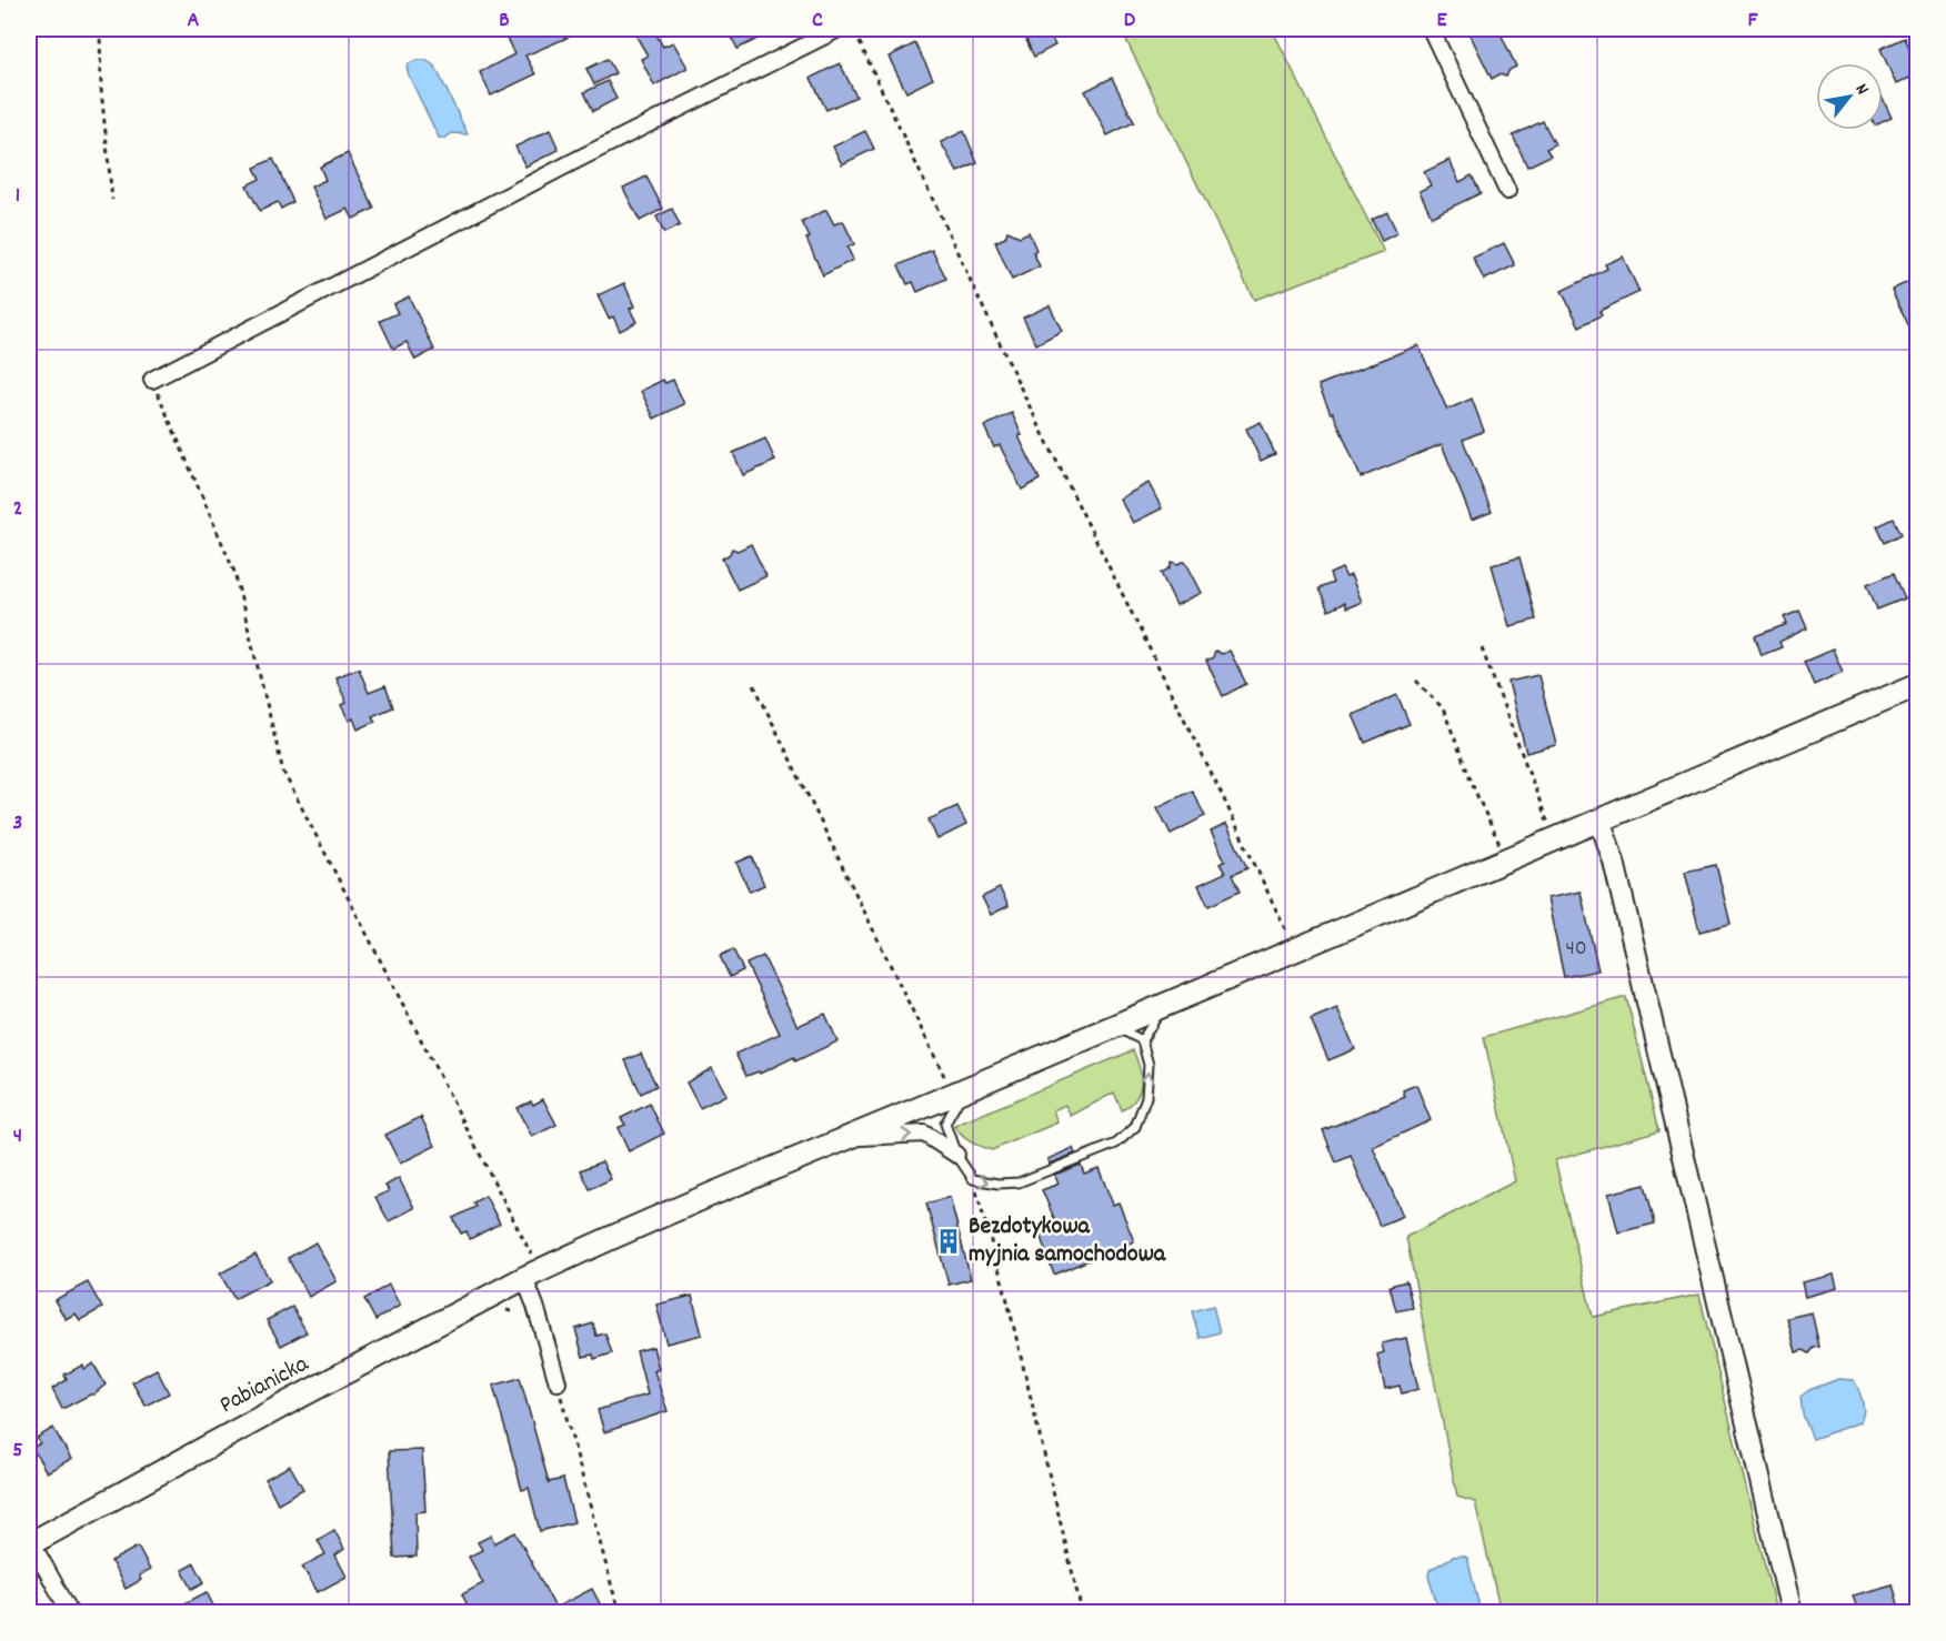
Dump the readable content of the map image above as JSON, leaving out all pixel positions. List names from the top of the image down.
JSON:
{
  "streets": {
    "main road": ["Pabianicka"]
  },
  "places": {
    "building": ["Bezdotykowa myjnia samochodowa"]
  },
  "house_numbers": ["40"],
  "north": "top right",
  "grid": {
    "columns": [
      "A",
      "B",
      "C",
      "D",
      "E",
      "F"
    ],
    "rows": [
      "1",
      "2",
      "3",
      "4",
      "5"
    ]
  }
}
